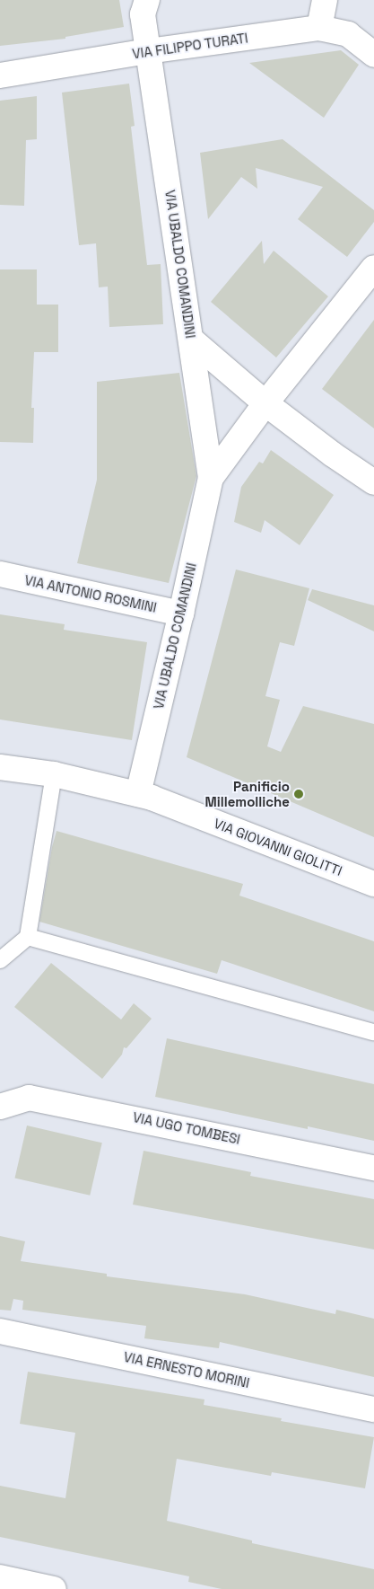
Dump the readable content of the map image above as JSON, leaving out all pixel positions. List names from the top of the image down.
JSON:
{
  "streets": {
    "street": [
      "VIA FILIPPO TURATI",
      "VIA UBALDO COMANDINI",
      "VIA ANTONIO ROSMINI",
      "VIA GIOVANNI GIOLITTI",
      "VIA UGO TOMBESI",
      "VIA ERNESTO MORINI"
    ]
  },
  "crossings": [
    ["VIA FILIPPO TURATI", "VIA UBALDO COMANDINI"],
    ["VIA UBALDO COMANDINI", "VIA ANTONIO ROSMINI"],
    ["VIA UBALDO COMANDINI", "VIA GIOVANNI GIOLITTI"]
  ],
  "places": ["Panificio Millemolliche"]
}
